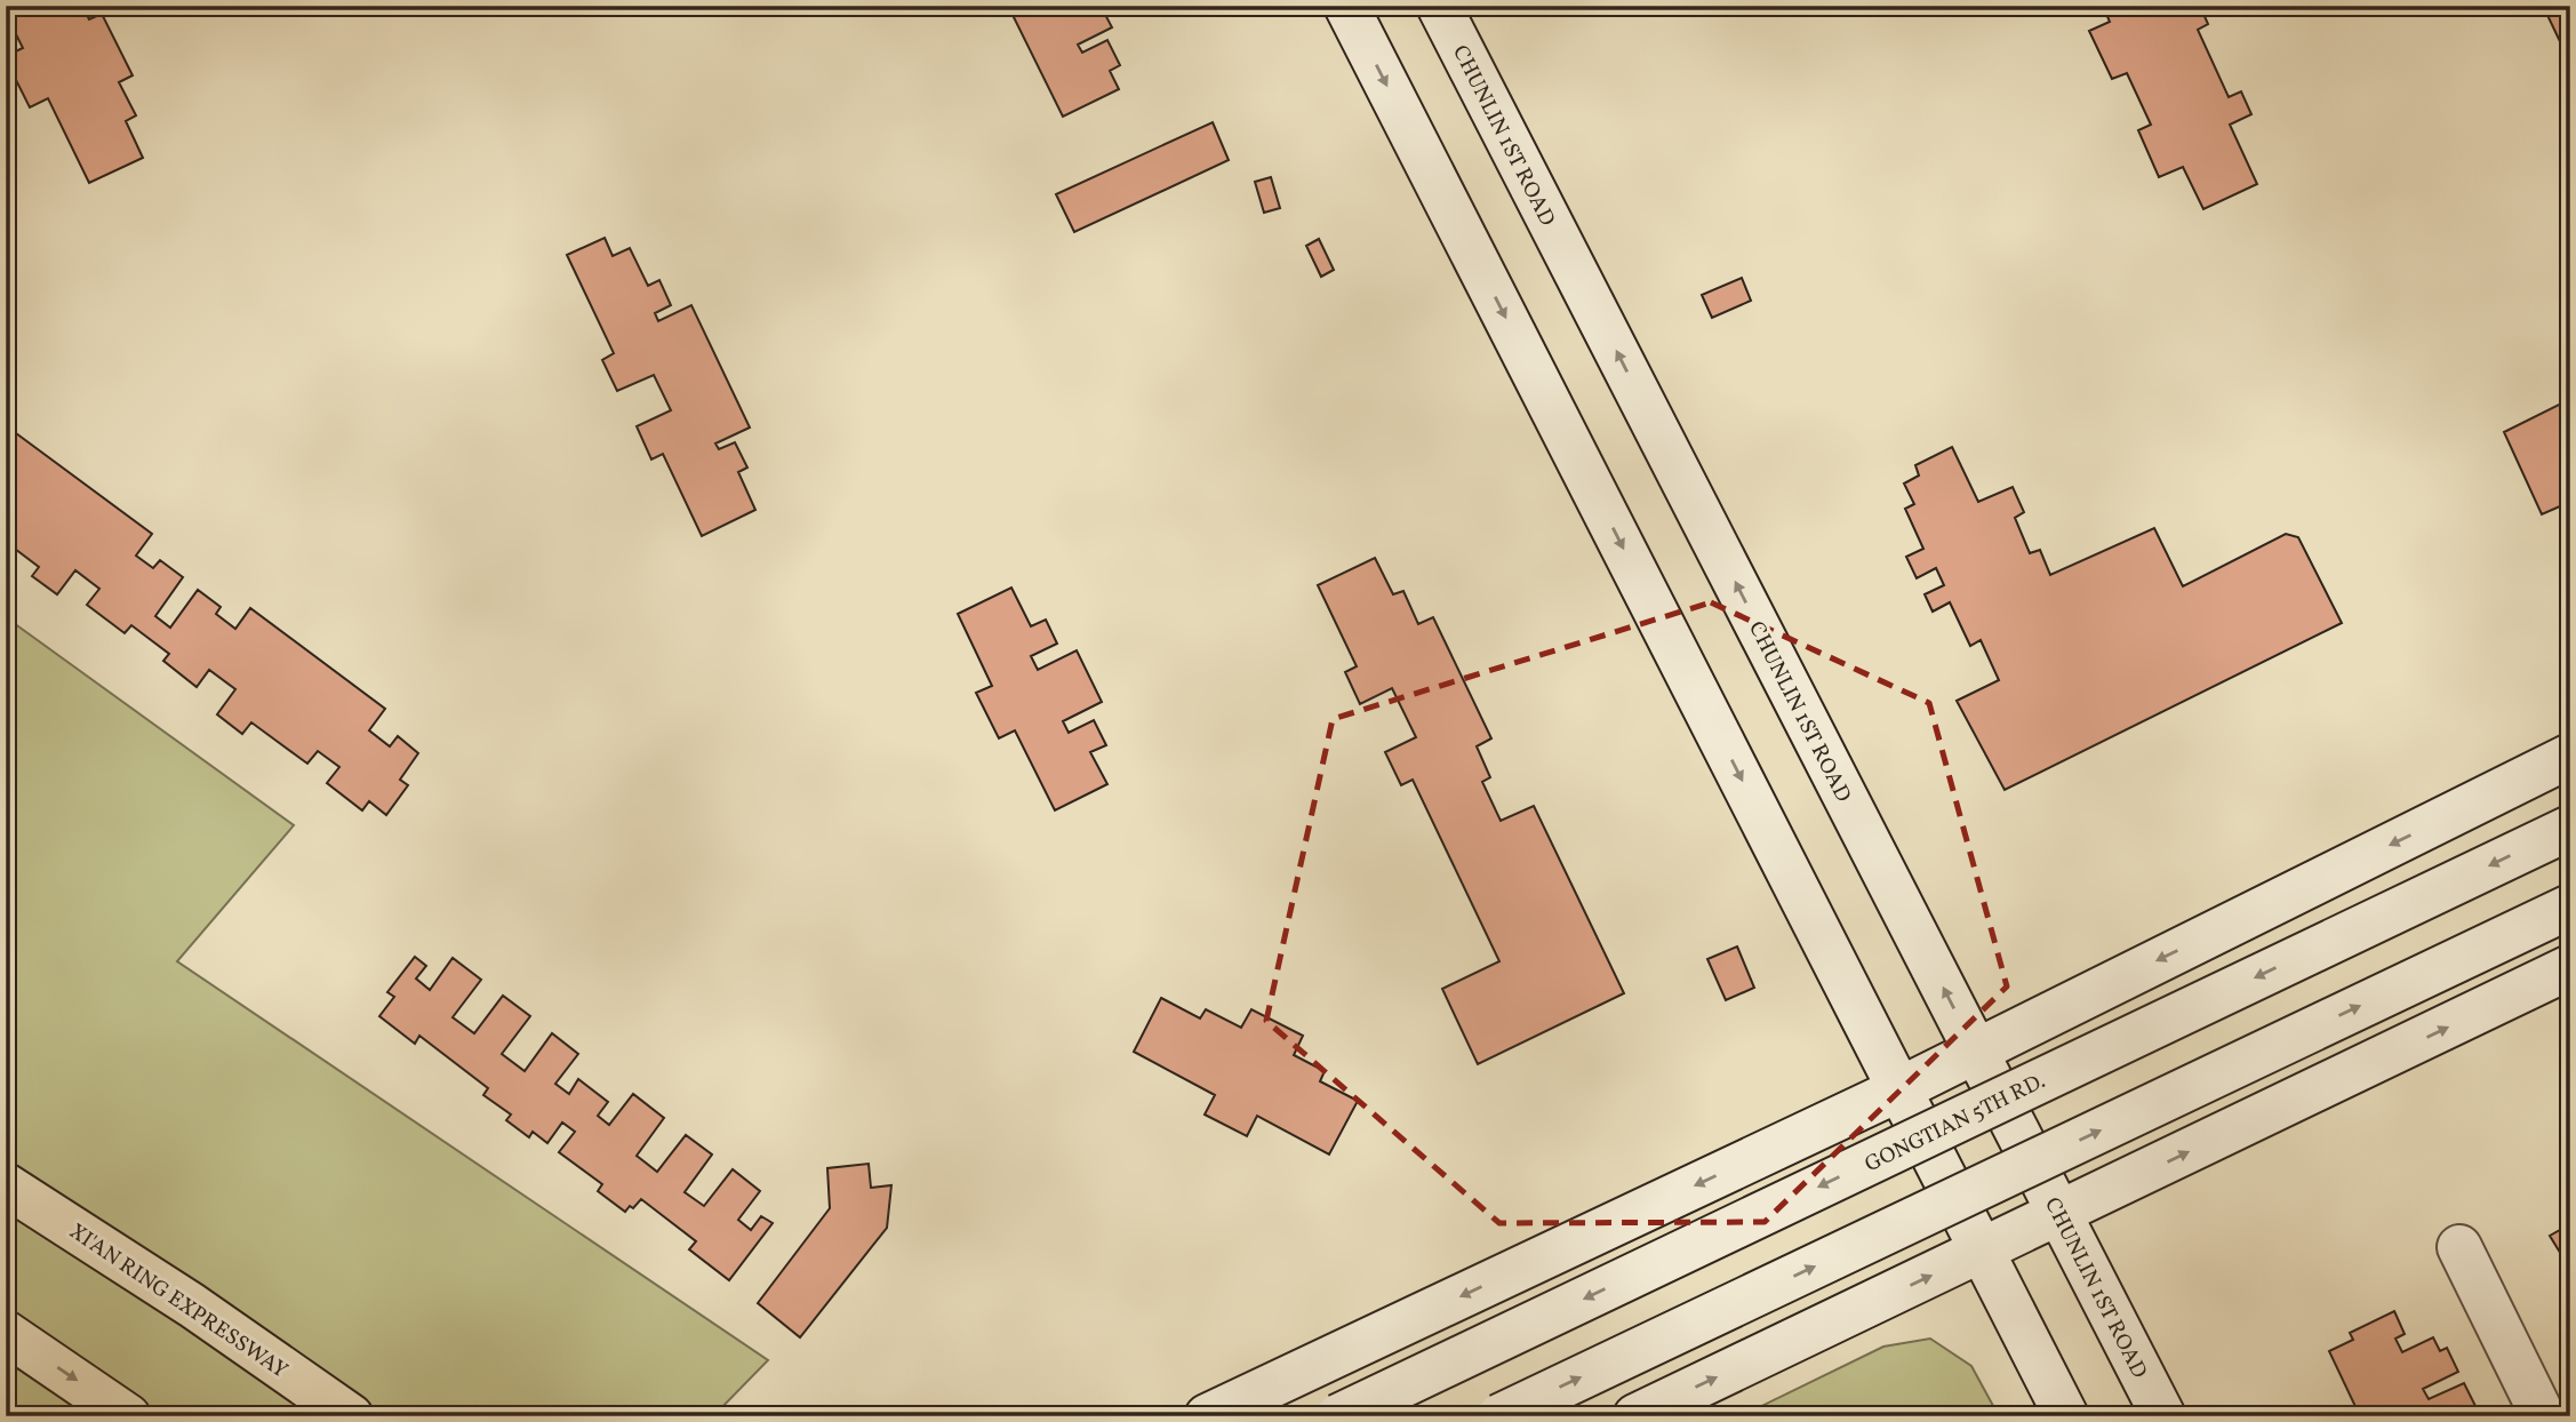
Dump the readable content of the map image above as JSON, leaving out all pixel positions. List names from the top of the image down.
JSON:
{
  "streets": {
    "highway": ["XI'AN RING EXPRESSWAY"],
    "main road": ["CHUNLIN 1ST ROAD", "GONGTIAN 5TH RD."]
  }
}
